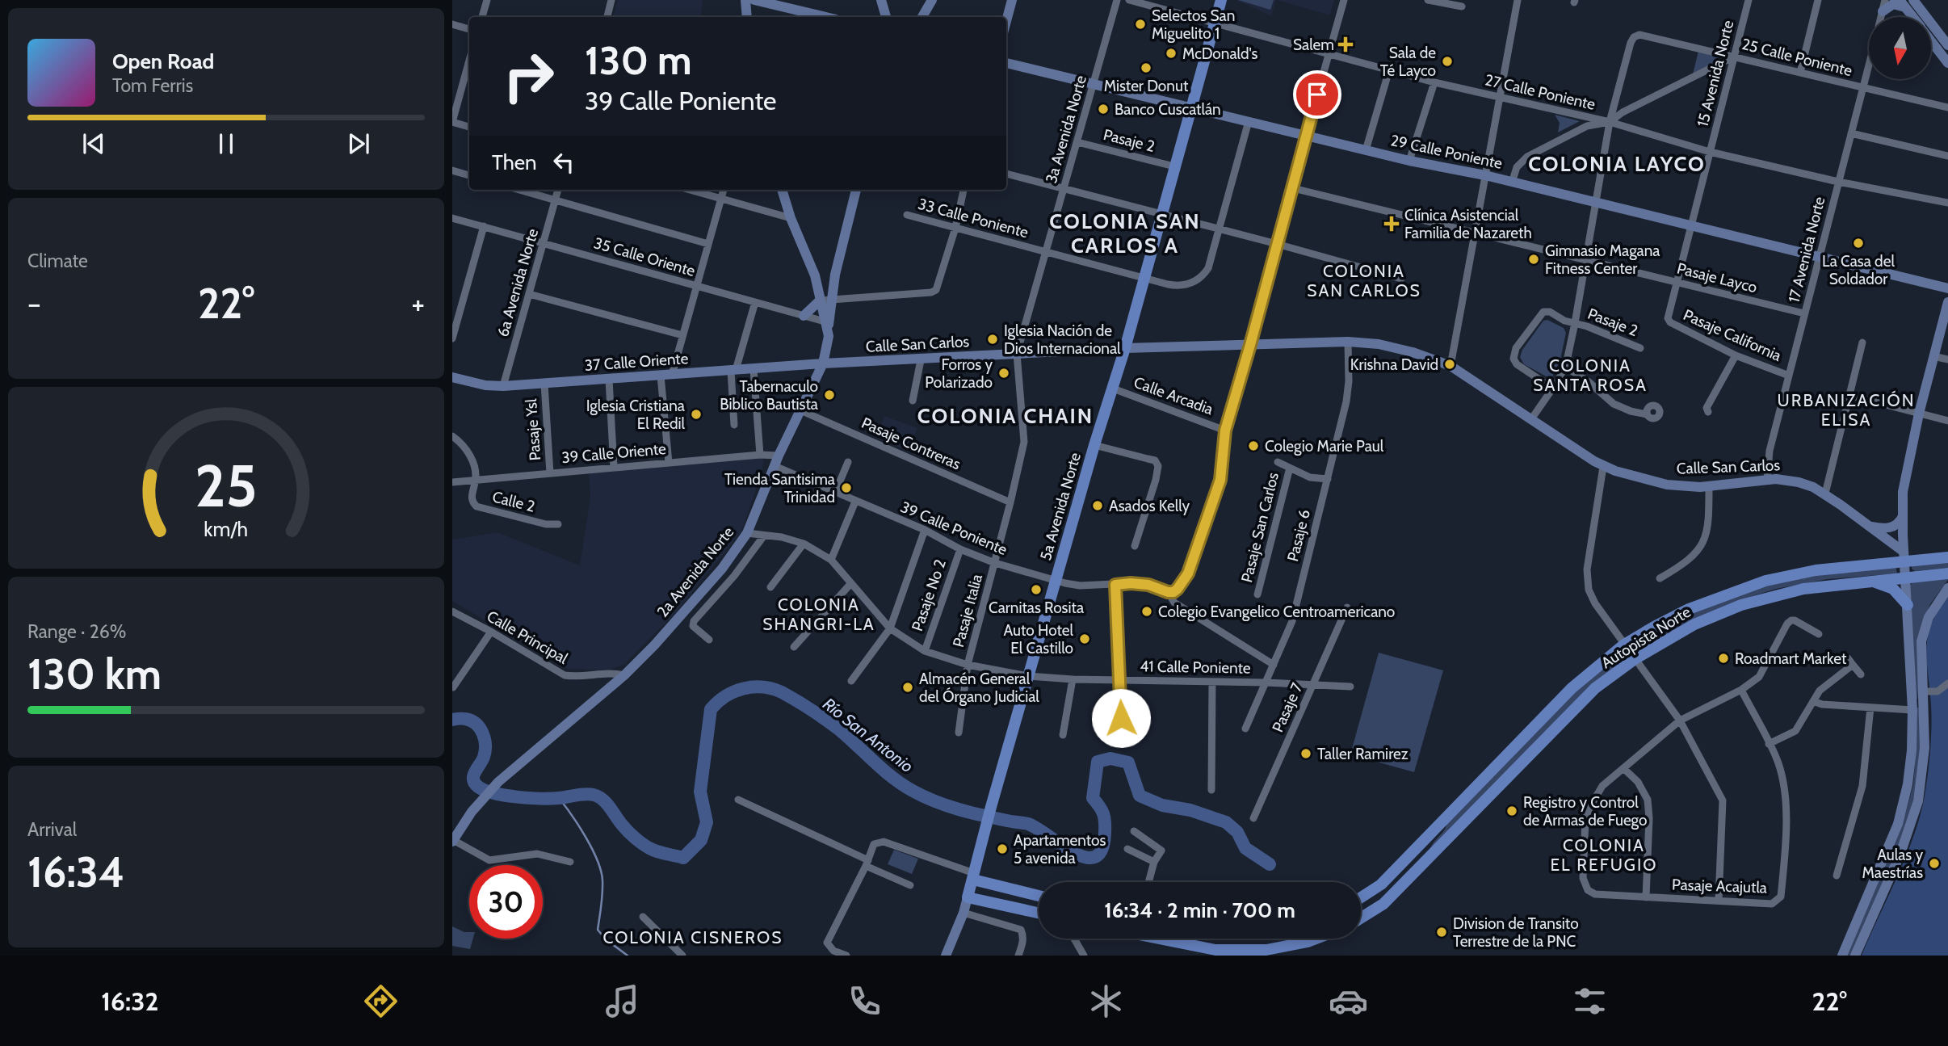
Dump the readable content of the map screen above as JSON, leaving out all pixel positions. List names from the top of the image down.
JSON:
{
  "streets": {
    "main road": ["5a Avenida Norte", "Autopista Norte"],
    "street": [
      "25 Calle Poniente",
      "15 Avenida Norte",
      "27 Calle Poniente",
      "3a Avenida Norte",
      "Pasaje 2",
      "29 Calle Poniente",
      "33 Calle Poniente",
      "17 Avenida Norte",
      "35 Calle Oriente",
      "Pasaje Layco",
      "6a Avenida Norte",
      "Pasaje California",
      "Calle San Carlos",
      "37 Calle Oriente",
      "Calle Arcadia",
      "Pasaje Ysl",
      "Pasaje Contreras",
      "39 Calle Oriente",
      "Calle 2",
      "Pasaje San Carlos",
      "39 Calle Poniente",
      "Pasaje 6",
      "2a Avenida Norte",
      "Pasaje No 2",
      "Pasaje Italia",
      "Calle Principal",
      "41 Calle Poniente",
      "Pasaje 7",
      "Pasaje Acajutla"
    ]
  },
  "crossings": [
    ["25 Calle Poniente", "15 Avenida Norte"],
    ["25 Calle Poniente", "27 Calle Poniente"],
    ["25 Calle Poniente", "17 Avenida Norte"],
    ["15 Avenida Norte", "27 Calle Poniente"],
    ["15 Avenida Norte", "29 Calle Poniente"],
    ["15 Avenida Norte", "Pasaje Layco"],
    ["15 Avenida Norte", "Pasaje California"],
    ["27 Calle Poniente", "17 Avenida Norte"],
    ["27 Calle Poniente", "5a Avenida Norte"],
    ["3a Avenida Norte", "Pasaje 2"],
    ["3a Avenida Norte", "29 Calle Poniente"],
    ["3a Avenida Norte", "33 Calle Poniente"],
    ["3a Avenida Norte", "Calle San Carlos"],
    ["3a Avenida Norte", "Pasaje Contreras"],
    ["3a Avenida Norte", "39 Calle Poniente"],
    ["3a Avenida Norte", "Pasaje Italia"],
    ["Pasaje 2", "5a Avenida Norte"],
    ["29 Calle Poniente", "33 Calle Poniente"],
    ["29 Calle Poniente", "17 Avenida Norte"],
    ["29 Calle Poniente", "5a Avenida Norte"],
    ["33 Calle Poniente", "5a Avenida Norte"],
    ["17 Avenida Norte", "Pasaje Layco"],
    ["17 Avenida Norte", "Pasaje California"],
    ["17 Avenida Norte", "Calle San Carlos"],
    ["35 Calle Oriente", "6a Avenida Norte"],
    ["35 Calle Oriente", "2a Avenida Norte"],
    ["6a Avenida Norte", "37 Calle Oriente"],
    ["Calle San Carlos", "37 Calle Oriente"],
    ["Calle San Carlos", "5a Avenida Norte"],
    ["Calle San Carlos", "Pasaje 6"],
    ["Calle San Carlos", "2a Avenida Norte"],
    ["Calle San Carlos", "Autopista Norte"],
    ["37 Calle Oriente", "Pasaje Ysl"],
    ["37 Calle Oriente", "2a Avenida Norte"],
    ["Calle Arcadia", "5a Avenida Norte"],
    ["Pasaje Ysl", "39 Calle Oriente"],
    ["Pasaje Contreras", "2a Avenida Norte"],
    ["39 Calle Oriente", "Calle 2"],
    ["39 Calle Oriente", "2a Avenida Norte"],
    ["5a Avenida Norte", "39 Calle Poniente"],
    ["5a Avenida Norte", "41 Calle Poniente"],
    ["Pasaje San Carlos", "Pasaje 6"],
    ["39 Calle Poniente", "Pasaje 6"],
    ["39 Calle Poniente", "2a Avenida Norte"],
    ["39 Calle Poniente", "Pasaje No 2"],
    ["39 Calle Poniente", "Pasaje Italia"],
    ["Pasaje 6", "41 Calle Poniente"],
    ["2a Avenida Norte", "Calle Principal"],
    ["2a Avenida Norte", "41 Calle Poniente"],
    ["Pasaje No 2", "41 Calle Poniente"],
    ["Pasaje Italia", "41 Calle Poniente"],
    ["41 Calle Poniente", "Pasaje 7"]
  ],
  "districts": [
    "COLONIA LAYCO",
    "COLONIA SAN CARLOS A",
    "COLONIA SAN CARLOS",
    "COLONIA SANTA ROSA",
    "URBANIZACIÓN ELISA",
    "COLONIA CHAIN",
    "COLONIA SHANGRI-LA",
    "COLONIA EL REFUGIO",
    "COLONIA CISNEROS"
  ],
  "water": ["Río San Antonio"],
  "places": {
    "other": [
      "Selectos San Miguelito 1",
      "McDonald's",
      "Sala de Té Layco",
      "Mister Donut",
      "Banco Cuscatlán",
      "La Casa del Soldador",
      "Gimnasio Magana Fitness Center",
      "Iglesia Nación de Dios Internacional",
      "Krishna David",
      "Forros y Polarizado",
      "Tabernaculo Biblico Bautista",
      "Iglesia Cristiana El Redil",
      "Colegio Marie Paul",
      "Tienda Santisima Trinidad",
      "Asados Kelly",
      "Carnitas Rosita",
      "Colegio Evangelico Centroamericano",
      "Auto Hotel El Castillo",
      "Roadmart Market",
      "Almacén General del Órgano Judicial",
      "Taller Ramirez",
      "Registro y Control de Armas de Fuego",
      "Apartamentos 5 avenida",
      "Aulas y Maestrías",
      "Division de Transito Terrestre de la PNC"
    ],
    "health": ["Salem", "Clínica Asistencial Familia de Nazareth"]
  },
  "north": "bottom",
  "page": {
    "turn": ["130 m", "39 Calle Poniente"],
    "song": ["Open Road", "Tom Ferris"],
    "then": "Then",
    "tile": [
      "Climate",
      ["Range · 26%", "130 km"],
      ["Arrival", "16:34"]
    ],
    "heat": ["−", "22°", "+"],
    "limit": "30",
    "trip": "16:34 · 2 min · 700 m",
    "tabs": ["16:32", "22°"],
    "gauge": ["25", "km/h"]
  }
}
